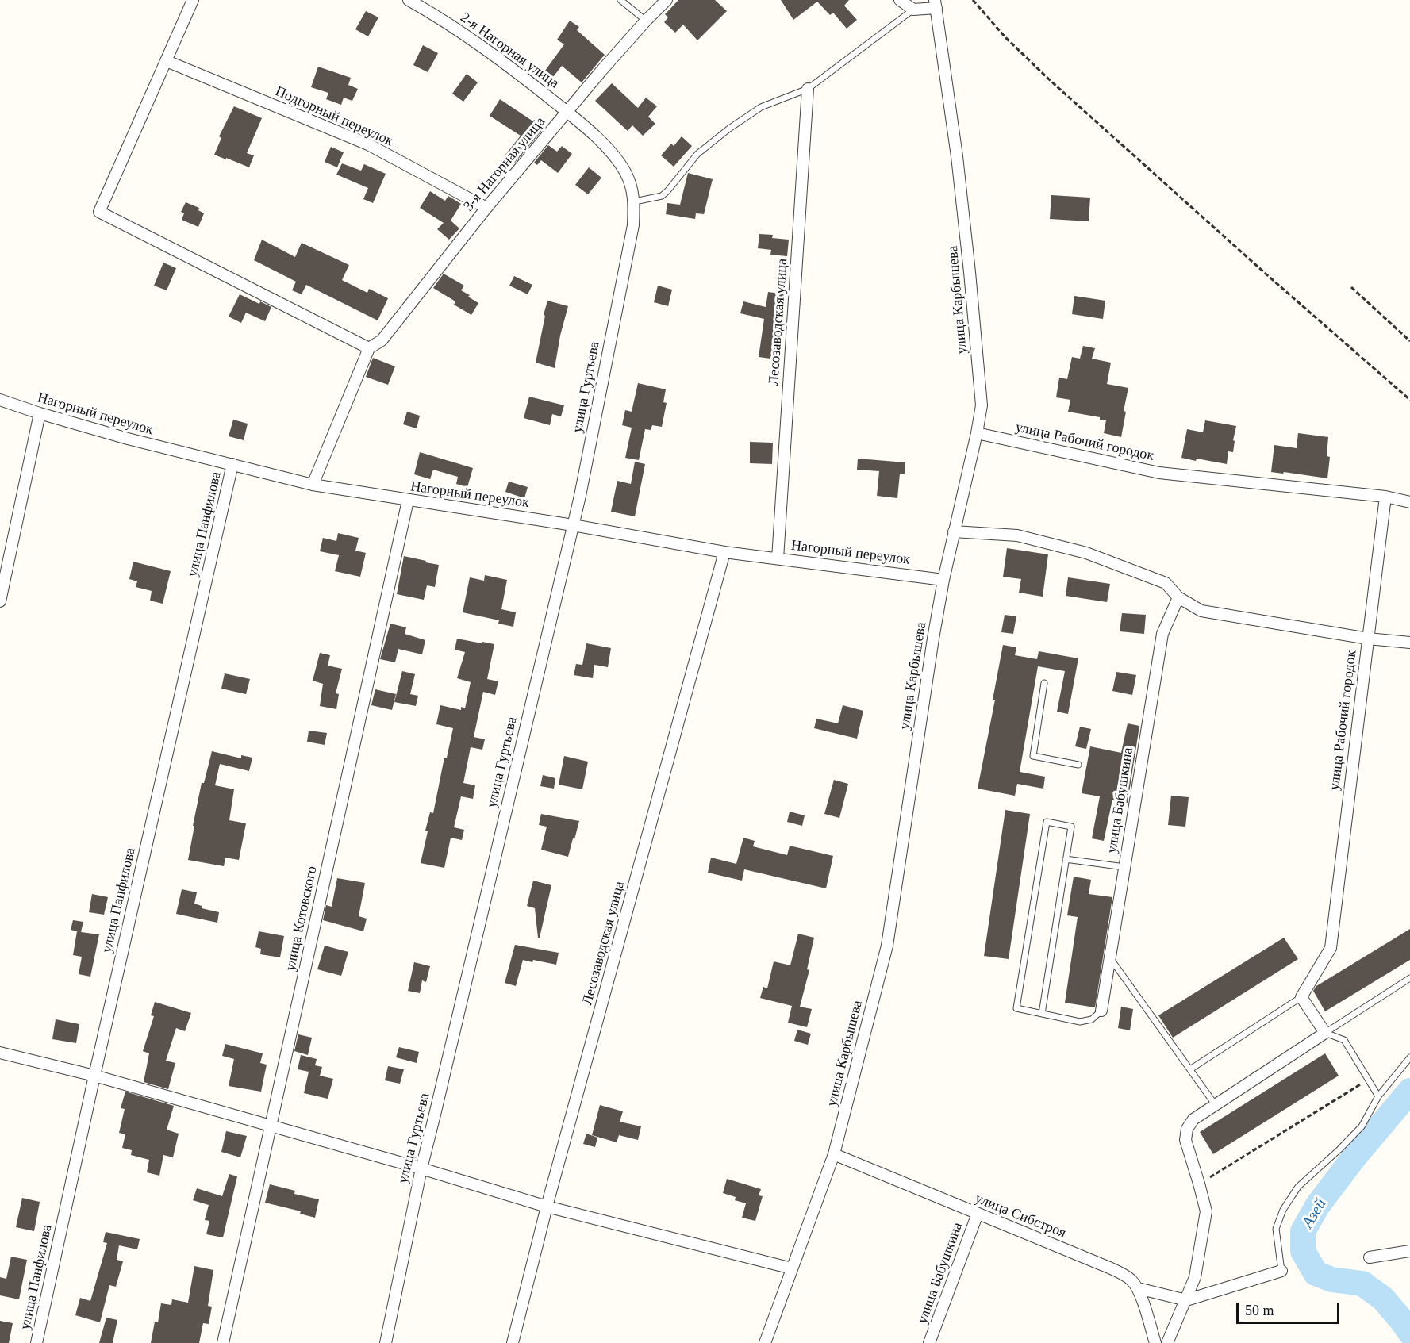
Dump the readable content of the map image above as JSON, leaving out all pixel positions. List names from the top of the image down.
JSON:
{
  "streets": {
    "street": [
      "2-я Нагорная улица",
      "Подгорный переулок",
      "3-я Нагорная улица",
      "улица Карбышева",
      "Лесозаводская улица",
      "улица Гуртьева",
      "Нагорный переулок",
      "улица Рабочий городок",
      "улица Панфилова",
      "улица Бабушкина",
      "улица Котовского",
      "улица Сибстроя"
    ]
  },
  "crossings": [
    ["2-я Нагорная улица", "3-я Нагорная улица"],
    ["2-я Нагорная улица", "улица Гуртьева"],
    ["Подгорный переулок", "3-я Нагорная улица"],
    ["3-я Нагорная улица", "Нагорный переулок"],
    ["улица Карбышева", "Нагорный переулок"],
    ["улица Карбышева", "улица Рабочий городок"],
    ["улица Карбышева", "улица Сибстроя"],
    ["Лесозаводская улица", "Нагорный переулок"],
    ["улица Гуртьева", "Нагорный переулок"],
    ["Нагорный переулок", "улица Панфилова"],
    ["Нагорный переулок", "улица Котовского"],
    ["улица Бабушкина", "улица Сибстроя"]
  ],
  "water": ["Азей"],
  "scale_bar": "50 m"
}
